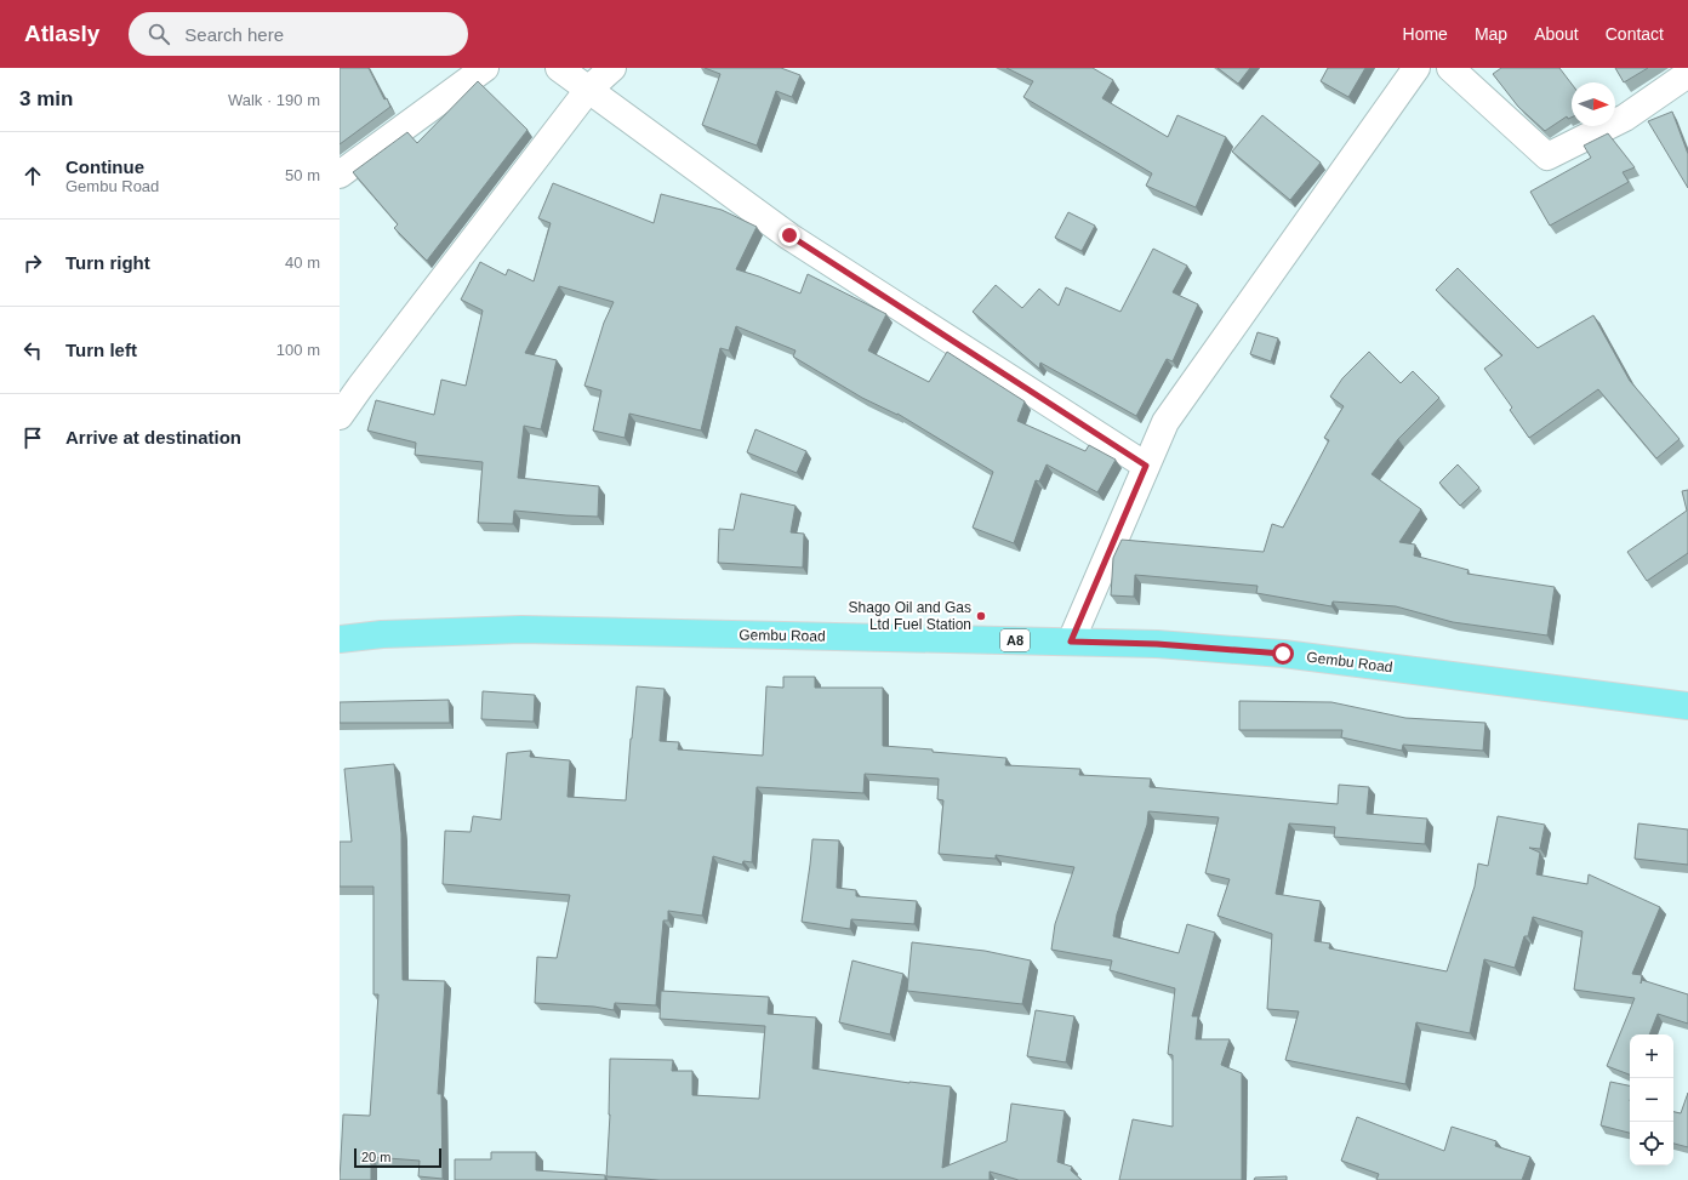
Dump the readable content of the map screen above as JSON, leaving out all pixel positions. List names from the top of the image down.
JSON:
{
  "streets": {
    "main road": ["Gembu Road", "A8"]
  },
  "places": ["Shago Oil and Gas Ltd Fuel Station"],
  "scale_bar": "20 m",
  "north": "right",
  "page": {
    "header": "Atlasly",
    "search": "Search here",
    "nav": [
      "Home",
      "Map",
      "About",
      "Contact"
    ],
    "heading": ["3 min", "Walk · 190 m"],
    "list": [
      ["Continue", "Gembu Road", "50 m"],
      ["Turn right", "40 m"],
      ["Turn left", "100 m"],
      "Arrive at destination"
    ],
    "map_buttons": ["+", "−"],
    "scale": "20 m"
  }
}
